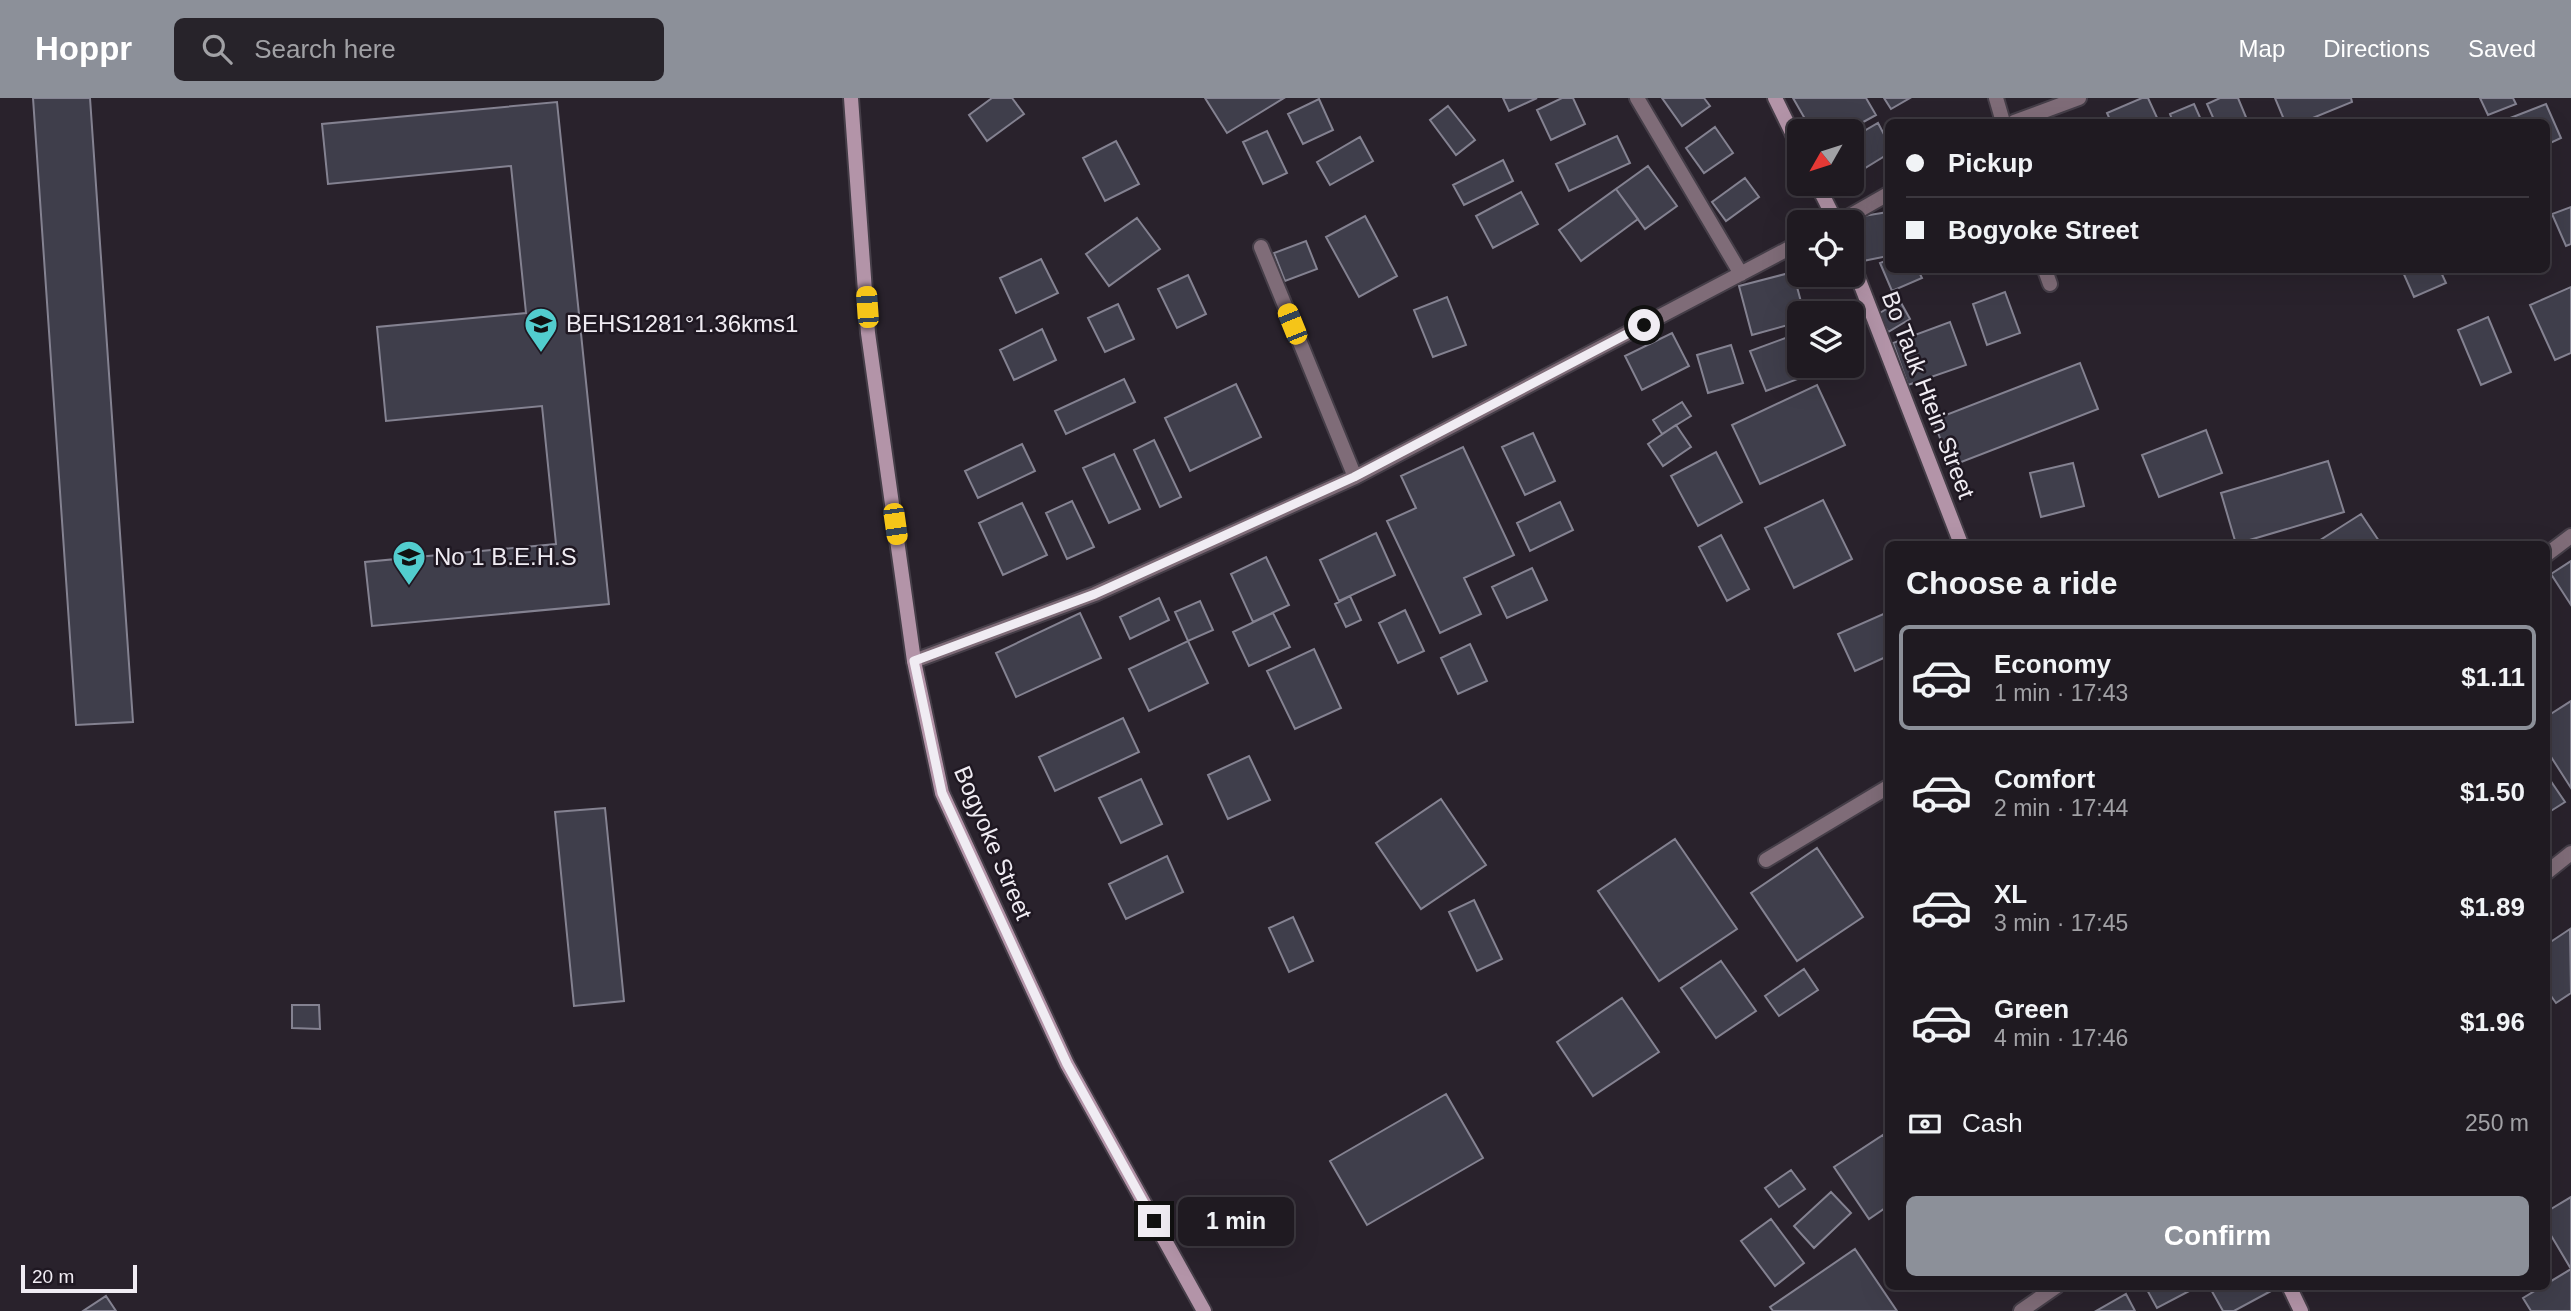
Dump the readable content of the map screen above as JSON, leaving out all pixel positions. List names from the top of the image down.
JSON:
{
  "streets": {
    "main road": ["Bo Tauk Htein Street", "Bogyoke Street"]
  },
  "places": {
    "school or university": ["BEHS1281°1.36kms1", "No 1 B.E.H.S"]
  },
  "scale_bar": "20 m",
  "north": "bottom left",
  "page": {
    "header": "Hoppr",
    "search": "Search here",
    "nav": ["Map", "Directions", "Saved"],
    "banner": ["Pickup", "Bogyoke Street"],
    "heading": "Choose a ride",
    "list": [
      {
        "name": "Economy",
        "note": "1 min · 17:43",
        "value": "$1.11"
      },
      {
        "name": "Comfort",
        "note": "2 min · 17:44",
        "value": "$1.50"
      },
      {
        "name": "XL",
        "note": "3 min · 17:45",
        "value": "$1.89"
      },
      {
        "name": "Green",
        "note": "4 min · 17:46",
        "value": "$1.96"
      }
    ],
    "pay": ["Cash", "250 m"],
    "buttons": "Confirm",
    "bubble": "1 min",
    "scale": "20 m"
  }
}
